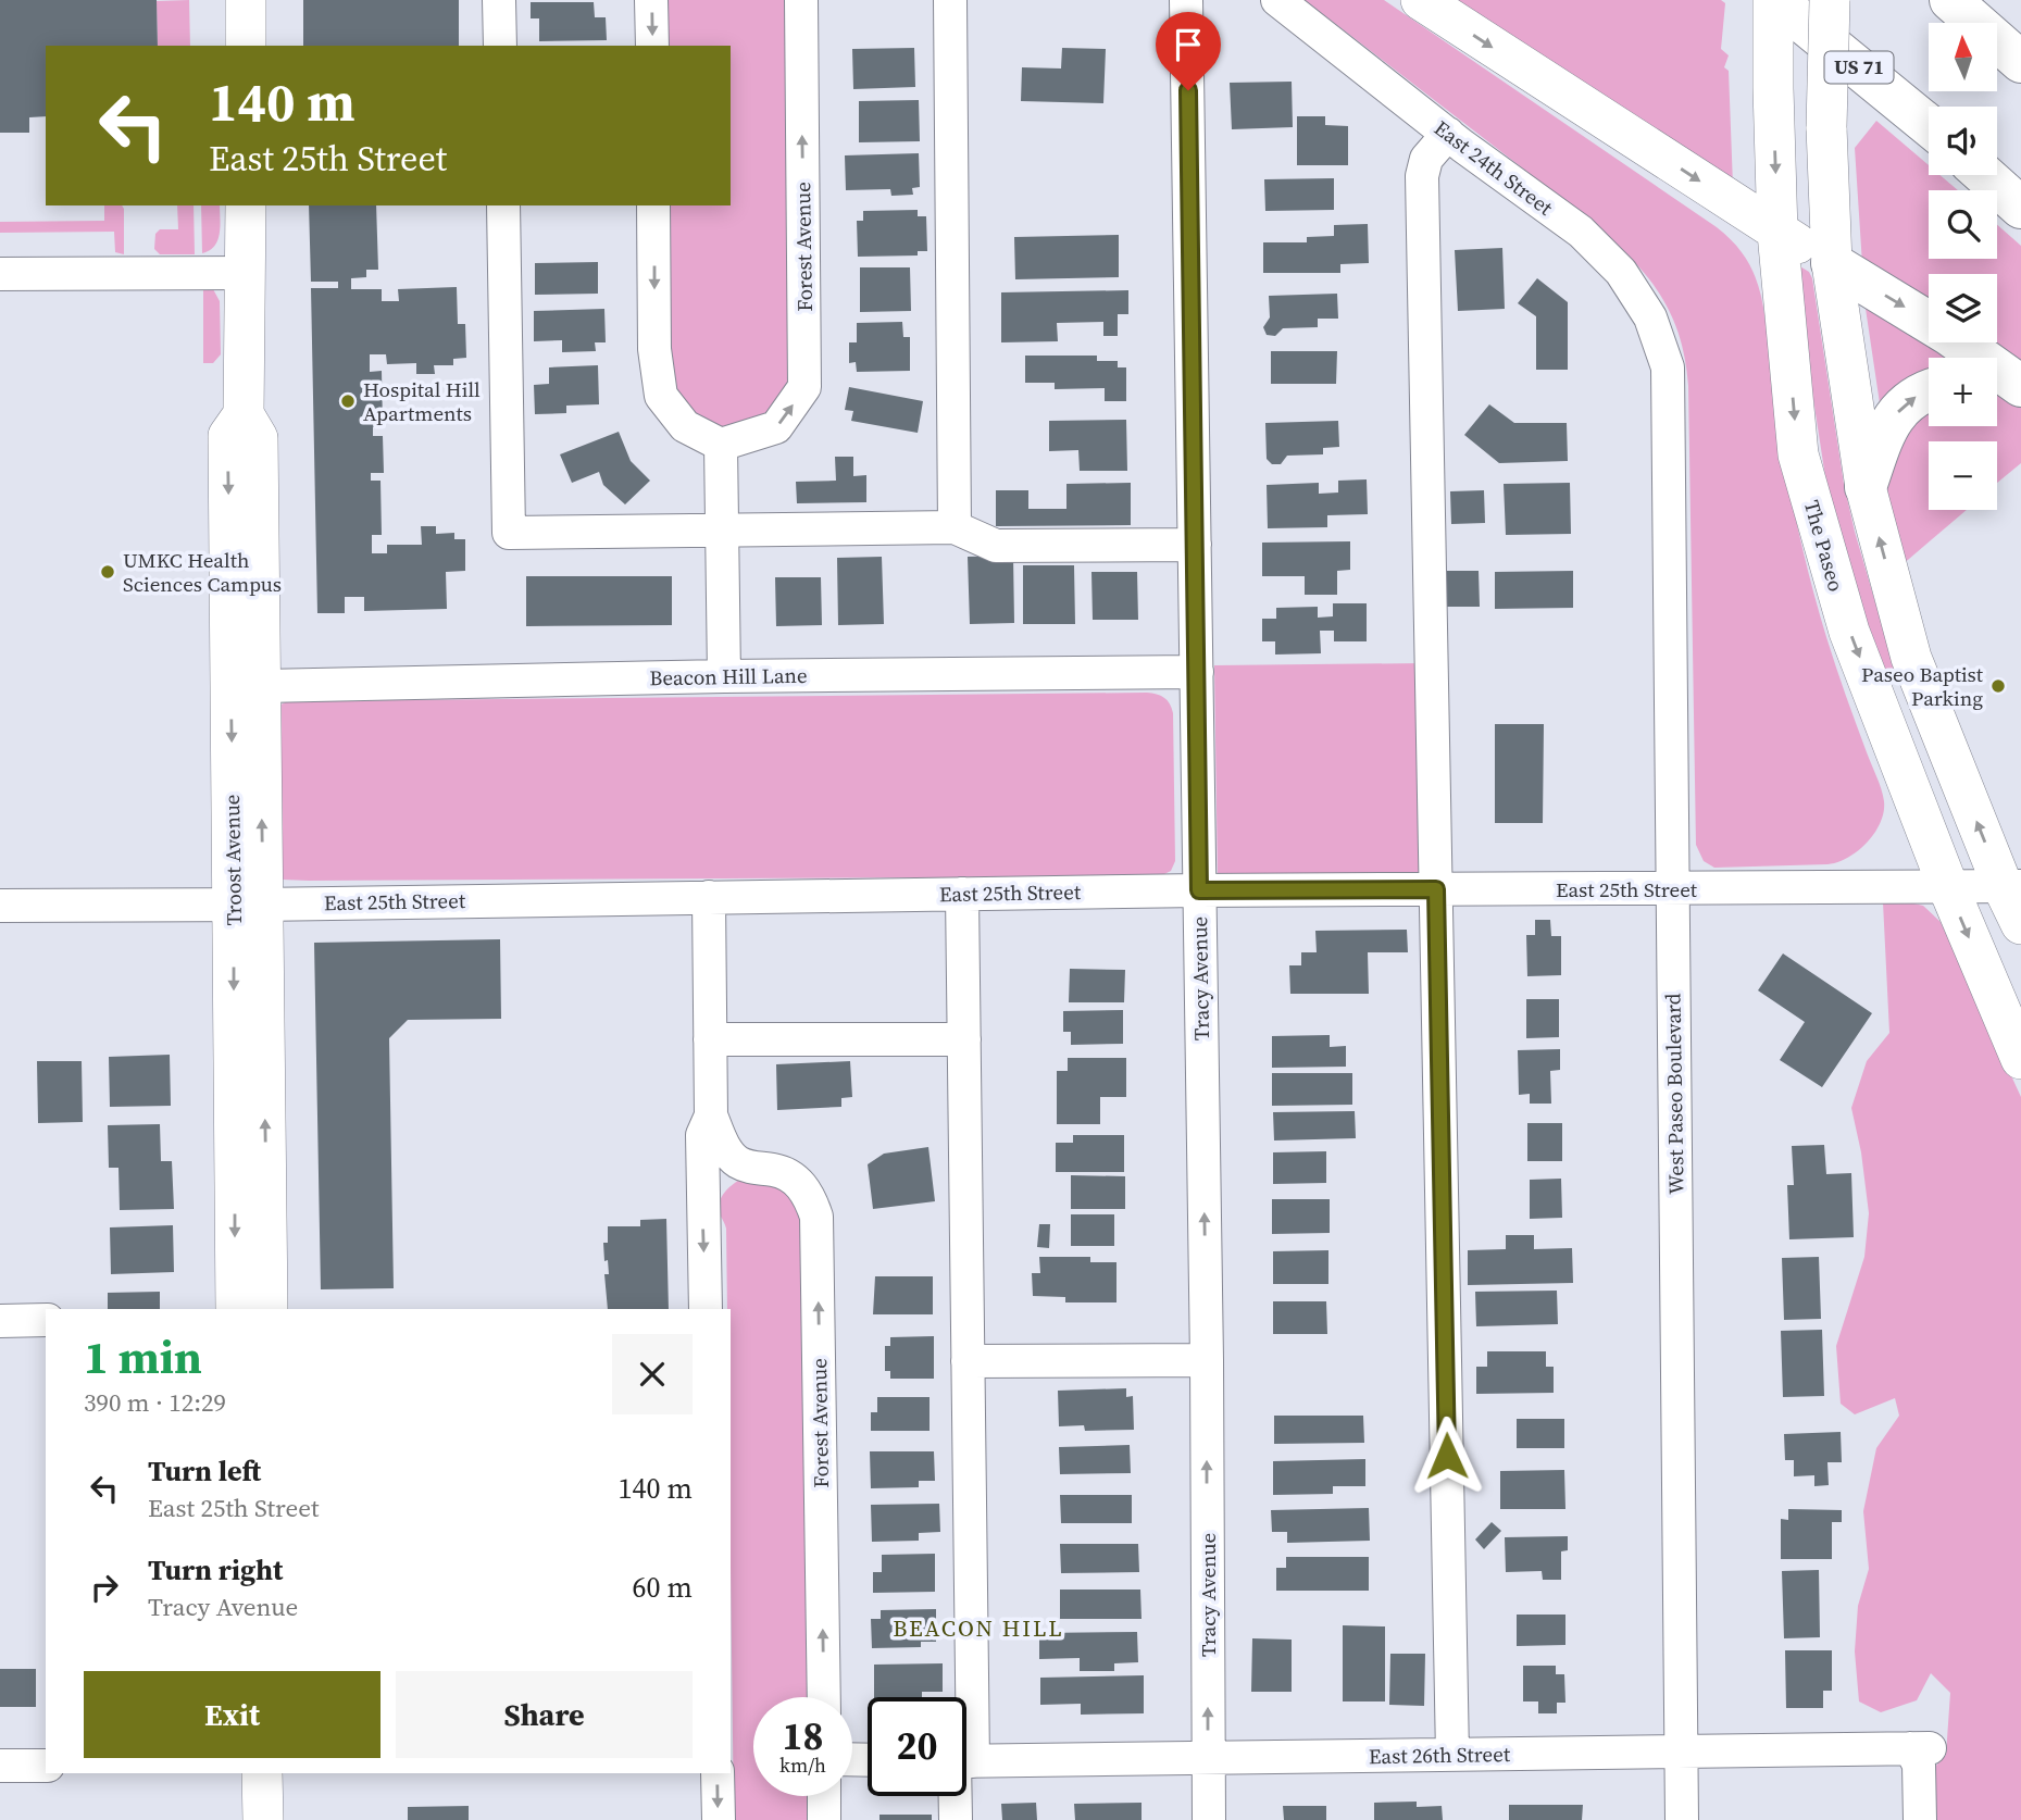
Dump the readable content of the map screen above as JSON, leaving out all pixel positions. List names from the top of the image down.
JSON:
{
  "streets": {
    "highway": ["US 71"],
    "main road": ["The Paseo", "Troost Avenue"],
    "street": [
      "East 24th Street",
      "Forest Avenue",
      "Beacon Hill Lane",
      "East 25th Street",
      "Tracy Avenue",
      "West Paseo Boulevard",
      "East 26th Street"
    ]
  },
  "crossings": [
    ["US 71", "The Paseo"],
    ["East 24th Street", "West Paseo Boulevard"],
    ["Forest Avenue", "East 25th Street"],
    ["The Paseo", "East 25th Street"],
    ["Beacon Hill Lane", "Troost Avenue"],
    ["Beacon Hill Lane", "Tracy Avenue"],
    ["Troost Avenue", "East 25th Street"],
    ["East 25th Street", "Tracy Avenue"],
    ["East 25th Street", "West Paseo Boulevard"],
    ["Tracy Avenue", "East 26th Street"],
    ["West Paseo Boulevard", "East 26th Street"]
  ],
  "districts": ["BEACON HILL"],
  "places": ["Hospital Hill Apartments", "UMKC Health Sciences Campus", "Paseo Baptist Parking"],
  "north": "top",
  "page": {
    "map_buttons": ["+", "−"],
    "turn": ["140 m", "East 25th Street"],
    "heading": ["1 min", "390 m · 12:29"],
    "list": [
      {
        "name": "Turn left",
        "note": "East 25th Street",
        "value": "140 m"
      },
      {
        "name": "Turn right",
        "note": "Tracy Avenue",
        "value": "60 m"
      }
    ],
    "buttons": ["Exit", "Share"],
    "speed": "18 km/h",
    "limit": "20"
  }
}
